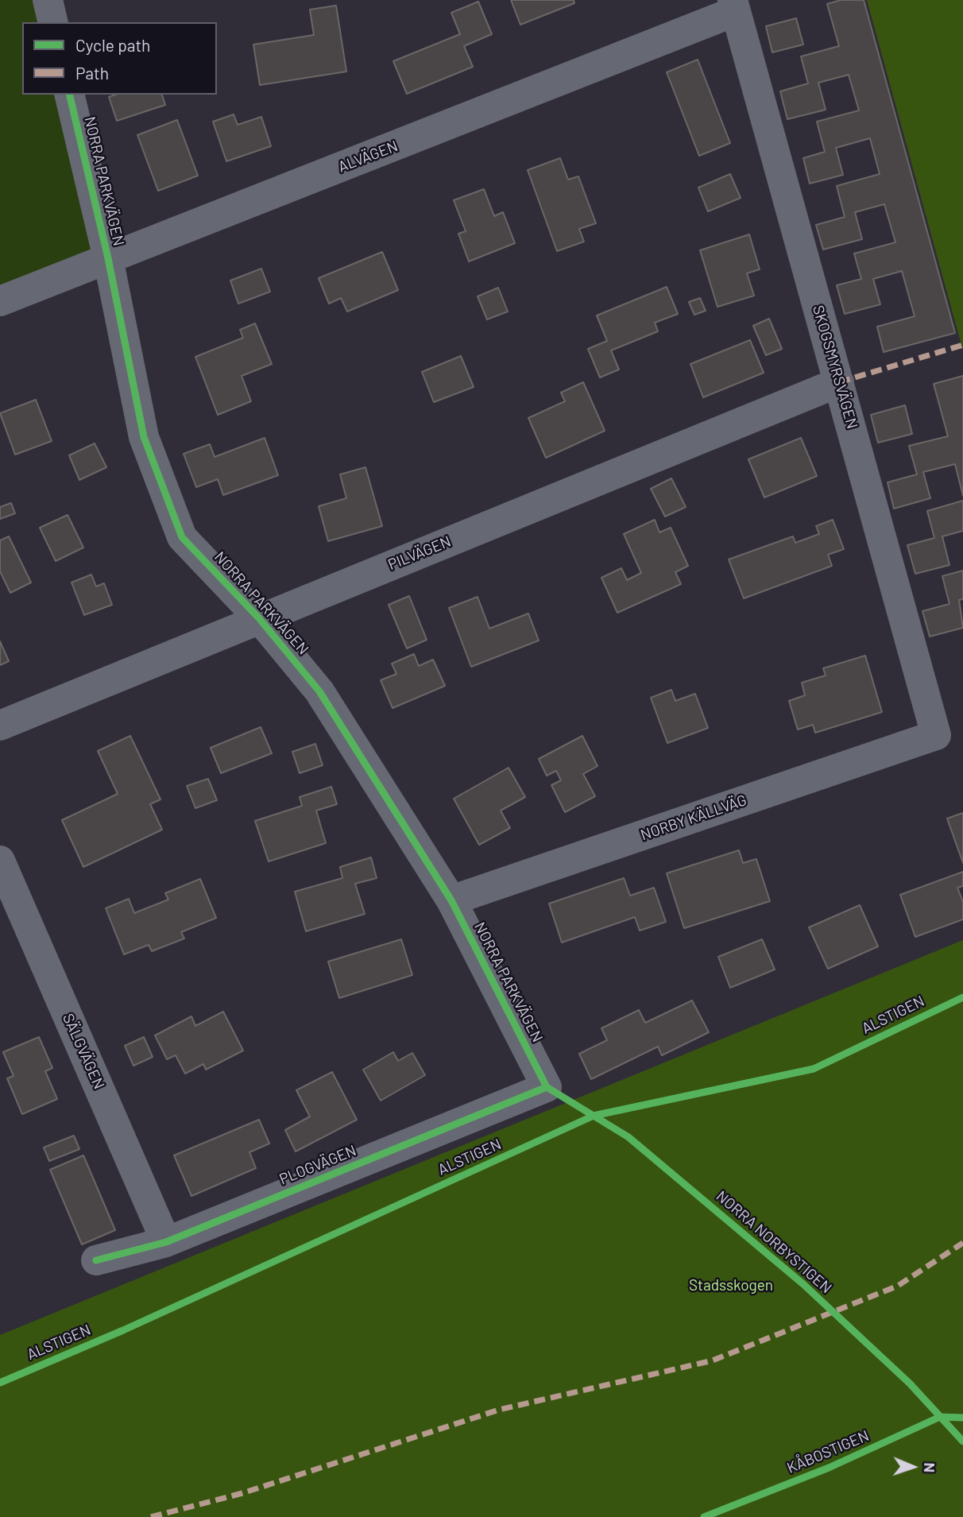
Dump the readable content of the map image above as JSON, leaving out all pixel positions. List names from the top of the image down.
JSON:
{
  "streets": {
    "street": [
      "ALVÄGEN",
      "NORRA PARKVÄGEN",
      "SKOGSMYRSVÄGEN",
      "PILVÄGEN",
      "NORBY KÄLLVÄG",
      "SÄLGVÄGEN",
      "PLOGVÄGEN"
    ],
    "cycle path": ["ALSTIGEN", "NORRA NORBYSTIGEN", "KÅBOSTIGEN"]
  },
  "crossings": [
    ["ALVÄGEN", "NORRA PARKVÄGEN"],
    ["ALVÄGEN", "SKOGSMYRSVÄGEN"],
    ["NORRA PARKVÄGEN", "PILVÄGEN"],
    ["NORRA PARKVÄGEN", "NORBY KÄLLVÄG"],
    ["NORRA PARKVÄGEN", "PLOGVÄGEN"],
    ["SKOGSMYRSVÄGEN", "PILVÄGEN"],
    ["SKOGSMYRSVÄGEN", "NORBY KÄLLVÄG"],
    ["SÄLGVÄGEN", "PLOGVÄGEN"]
  ],
  "parks": ["Stadsskogen"],
  "legend": ["Cycle path", "Path"],
  "north": "right"
}
